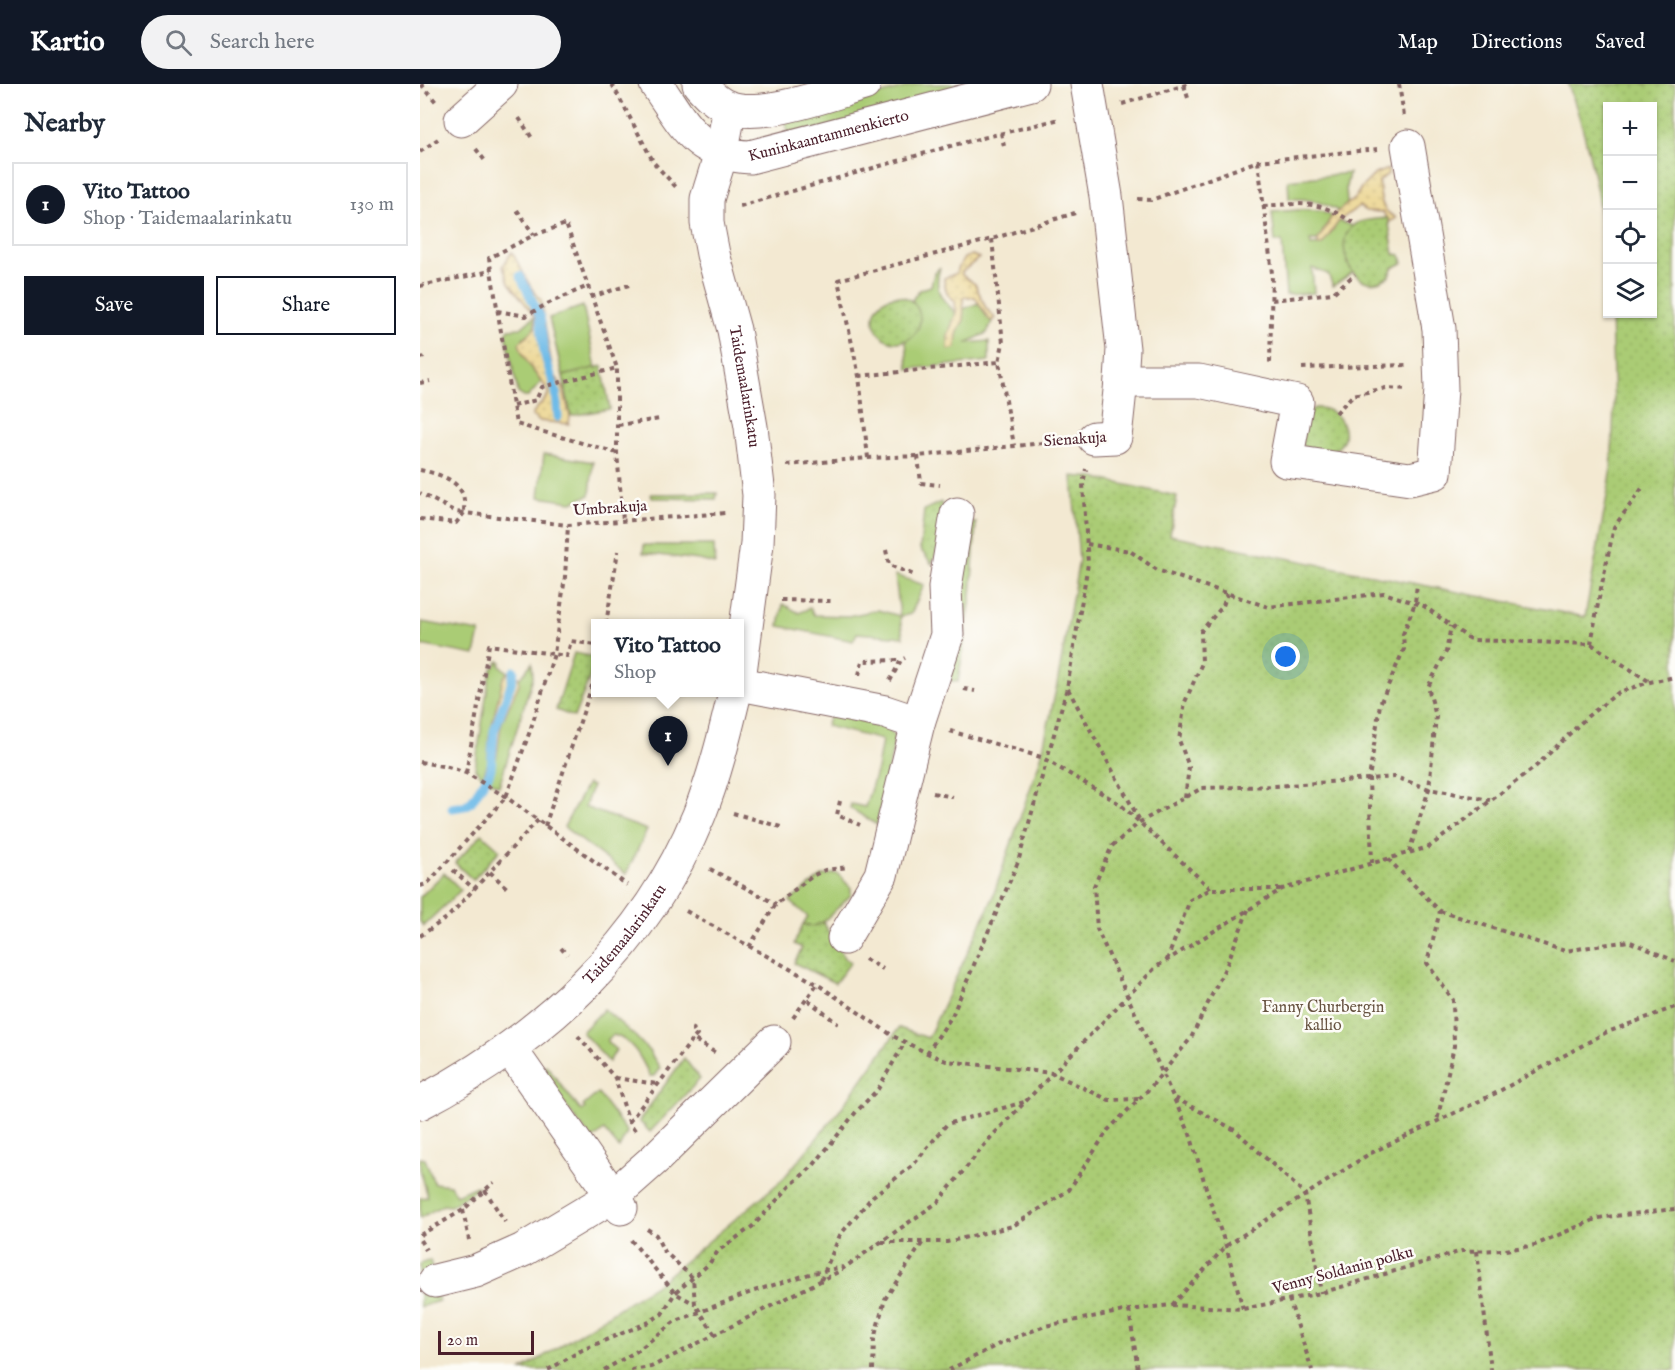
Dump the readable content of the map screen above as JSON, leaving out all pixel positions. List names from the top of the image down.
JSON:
{
  "streets": {
    "street": ["Kuninkaantammenkierto", "Taidemaalarinkatu", "Sienakuja"],
    "path": ["Umbrakuja", "Venny Soldanin polku"]
  },
  "crossings": [
    ["Kuninkaantammenkierto", "Taidemaalarinkatu"],
    ["Taidemaalarinkatu", "Sienakuja"],
    ["Taidemaalarinkatu", "Umbrakuja"],
    ["Sienakuja", "Umbrakuja"]
  ],
  "parks": ["Fanny Churbergin kallio"],
  "scale_bar": "20 m",
  "page": {
    "header": "Kartio",
    "search": "Search here",
    "nav": ["Map", "Directions", "Saved"],
    "heading": "Nearby",
    "map_buttons": ["+", "−"],
    "list": [
      {
        "mark": "1",
        "name": "Vito Tattoo",
        "note": "Shop · Taidemaalarinkatu",
        "value": "130 m"
      }
    ],
    "buttons": ["Save", "Share"],
    "popup": ["Vito Tattoo", "Shop"],
    "pins": "1",
    "scale": "20 m"
  }
}
